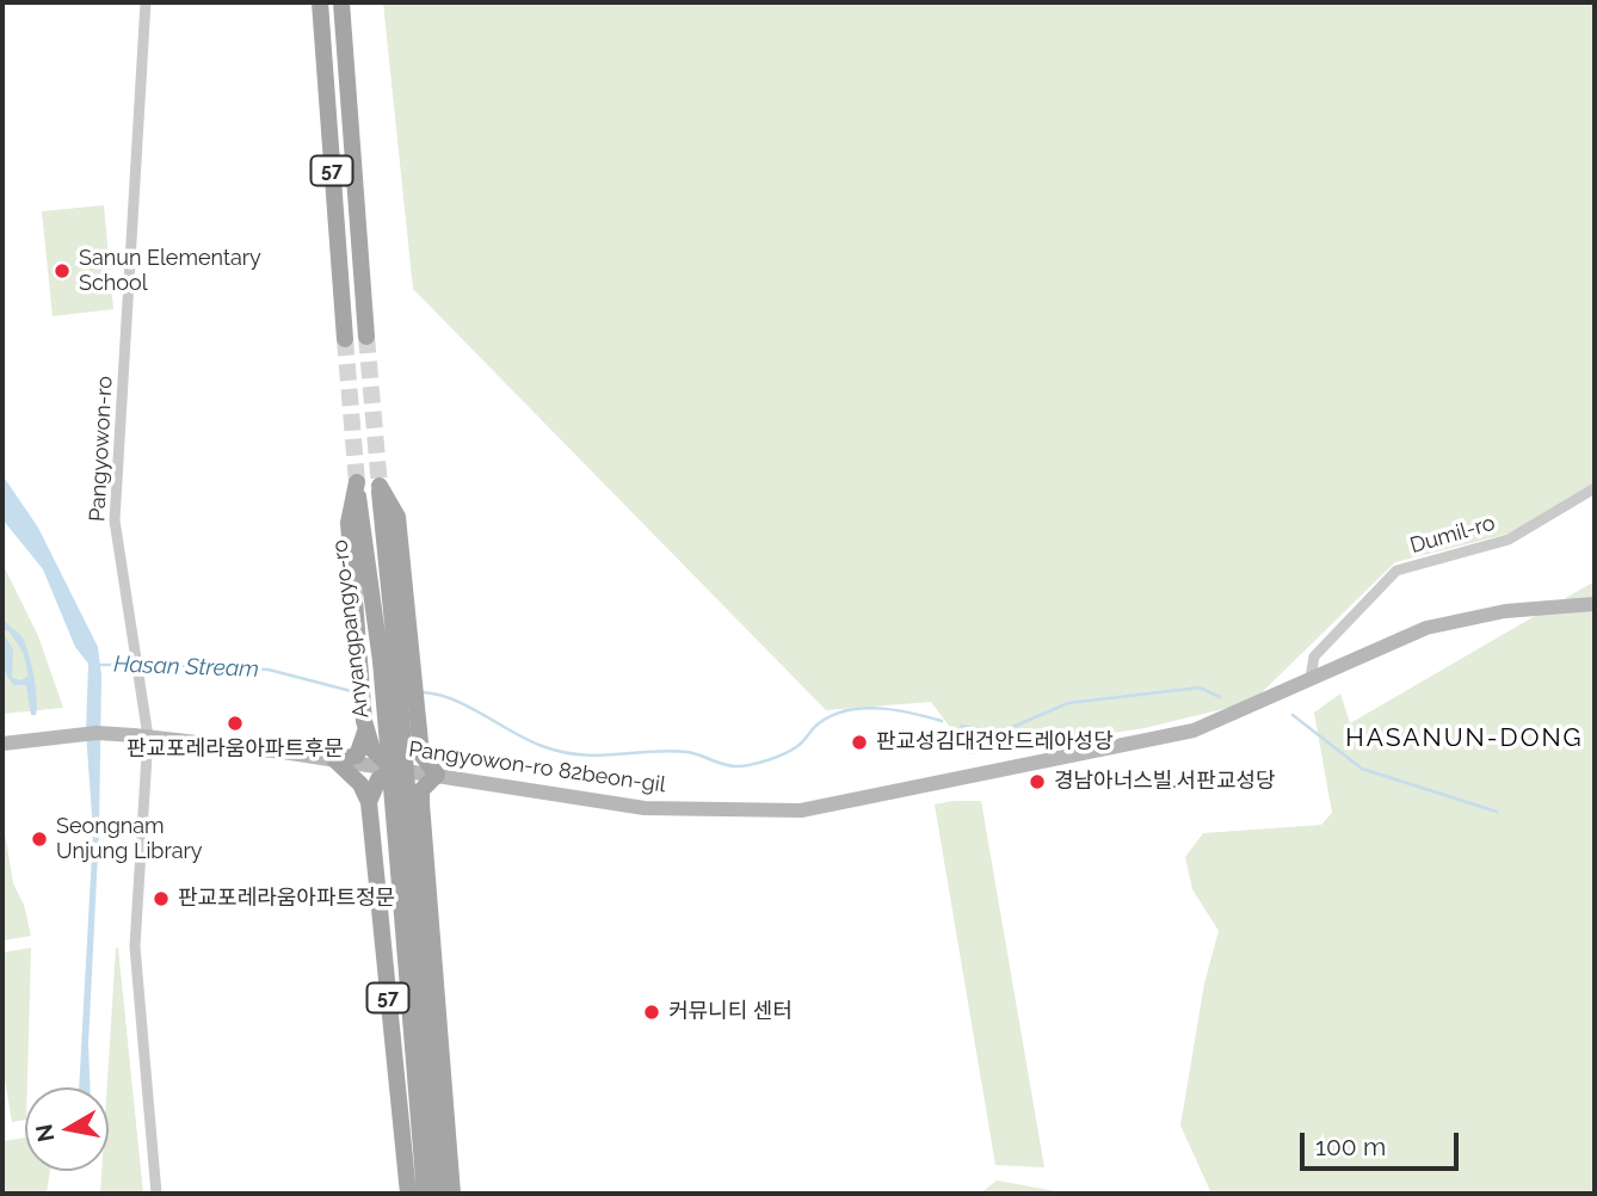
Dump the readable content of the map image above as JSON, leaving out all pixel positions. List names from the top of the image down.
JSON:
{
  "streets": {
    "main road": ["57", "Anyangpangyo-ro"],
    "street": ["Pangyowon-ro", "Dumil-ro", "Pangyowon-ro 82beon-gil"]
  },
  "crossings": [
    ["57", "Anyangpangyo-ro"],
    ["Dumil-ro", "Pangyowon-ro 82beon-gil"],
    ["Anyangpangyo-ro", "Pangyowon-ro 82beon-gil"]
  ],
  "districts": ["HASANUN-DONG"],
  "water": ["Hasan Stream"],
  "places": [
    "Sanun Elementary School",
    "판교포레라움아파트후문",
    "판교성김대건안드레아성당",
    "경남아너스빌.서판교성당",
    "Seongnam Unjung Library",
    "판교포레라움아파트정문",
    "커뮤니티 센터"
  ],
  "scale_bar": "100 m",
  "north": "left"
}
